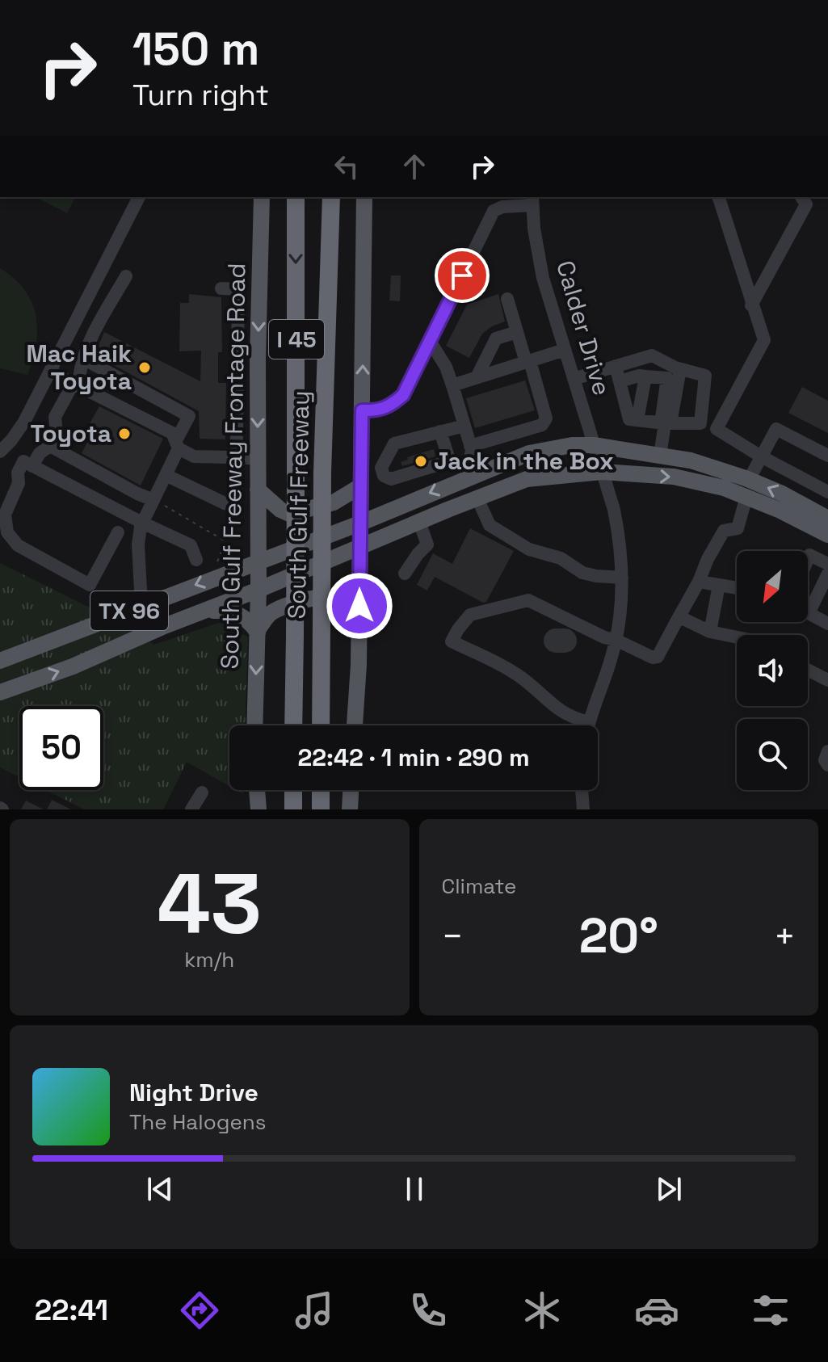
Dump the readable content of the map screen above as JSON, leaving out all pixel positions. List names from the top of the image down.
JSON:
{
  "streets": {
    "highway": ["I 45", "South Gulf Freeway"],
    "main road": ["South Gulf Freeway Frontage Road", "TX 96"],
    "street": ["Calder Drive"]
  },
  "crossings": [
    ["South Gulf Freeway Frontage Road", "TX 96"]
  ],
  "places": ["Mac Haik Toyota", "Toyota", "Jack in the Box"],
  "north": "bottom left",
  "page": {
    "turn": ["150 m", "Turn right"],
    "limit": "50",
    "trip": "22:42 · 1 min · 290 m",
    "tile": [
      ["43", "km/h"],
      "Climate"
    ],
    "heat": ["−", "20°", "+"],
    "song": ["Night Drive", "The Halogens"],
    "tabs": "22:41"
  }
}
